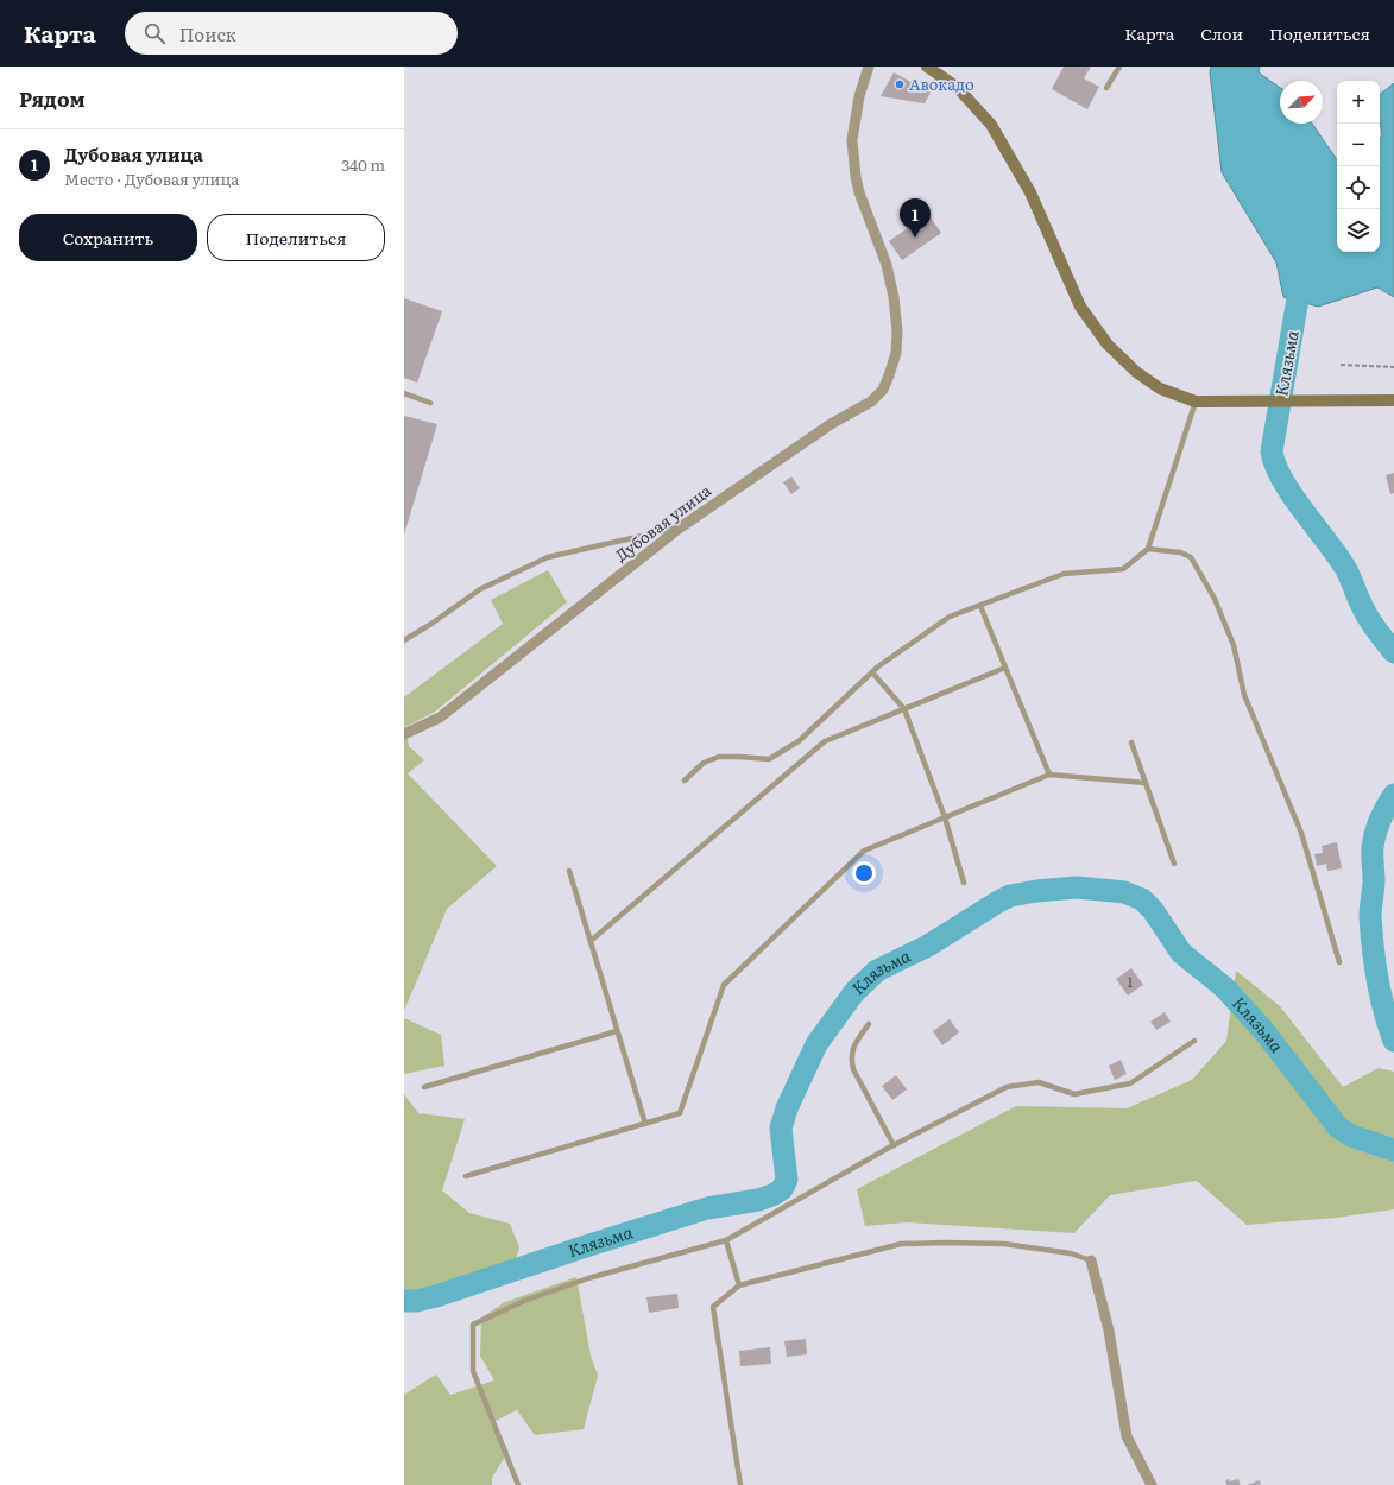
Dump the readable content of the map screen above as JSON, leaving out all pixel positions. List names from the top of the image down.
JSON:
{
  "streets": {
    "street": ["Дубовая улица"]
  },
  "water": ["Клязьма"],
  "places": ["Авокадо"],
  "house_numbers": ["1"],
  "north": "top right",
  "page": {
    "header": "Карта",
    "search": "Поиск",
    "nav": ["Карта", "Слои", "Поделиться"],
    "heading": "Рядом",
    "map_buttons": ["+", "−"],
    "list": [
      {
        "mark": "1",
        "name": "Дубовая улица",
        "note": "Место · Дубовая улица",
        "value": "340 m"
      }
    ],
    "pins": "1",
    "buttons": ["Сохранить", "Поделиться"]
  }
}
